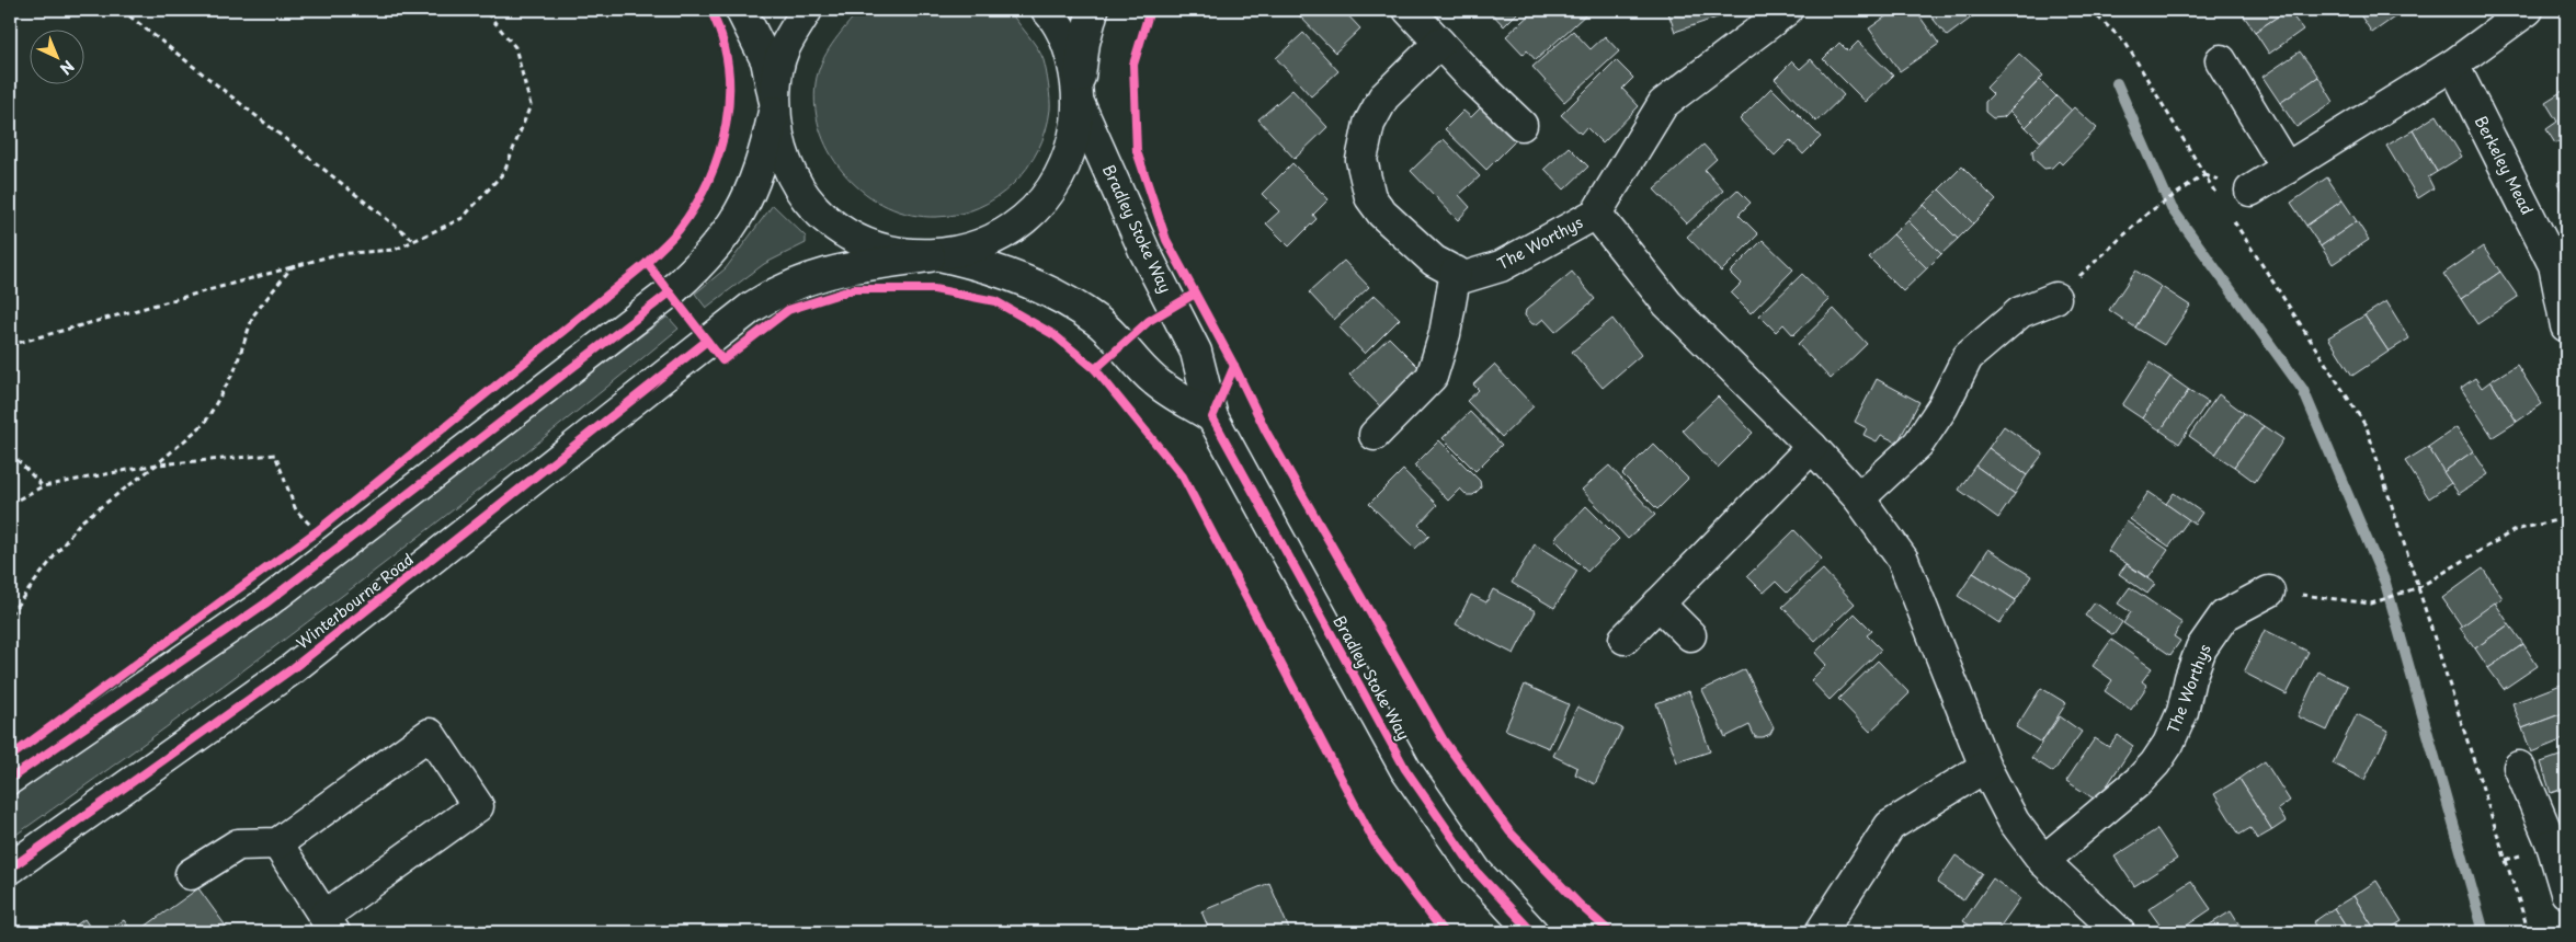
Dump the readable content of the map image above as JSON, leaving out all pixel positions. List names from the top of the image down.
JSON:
{
  "streets": {
    "street": [
      "Berkeley Mead",
      "Bradley Stoke Way",
      "The Worthys",
      "Winterbourne Road"
    ]
  },
  "crossings": [
    ["Bradley Stoke Way", "Winterbourne Road"]
  ],
  "north": "bottom right"
}
